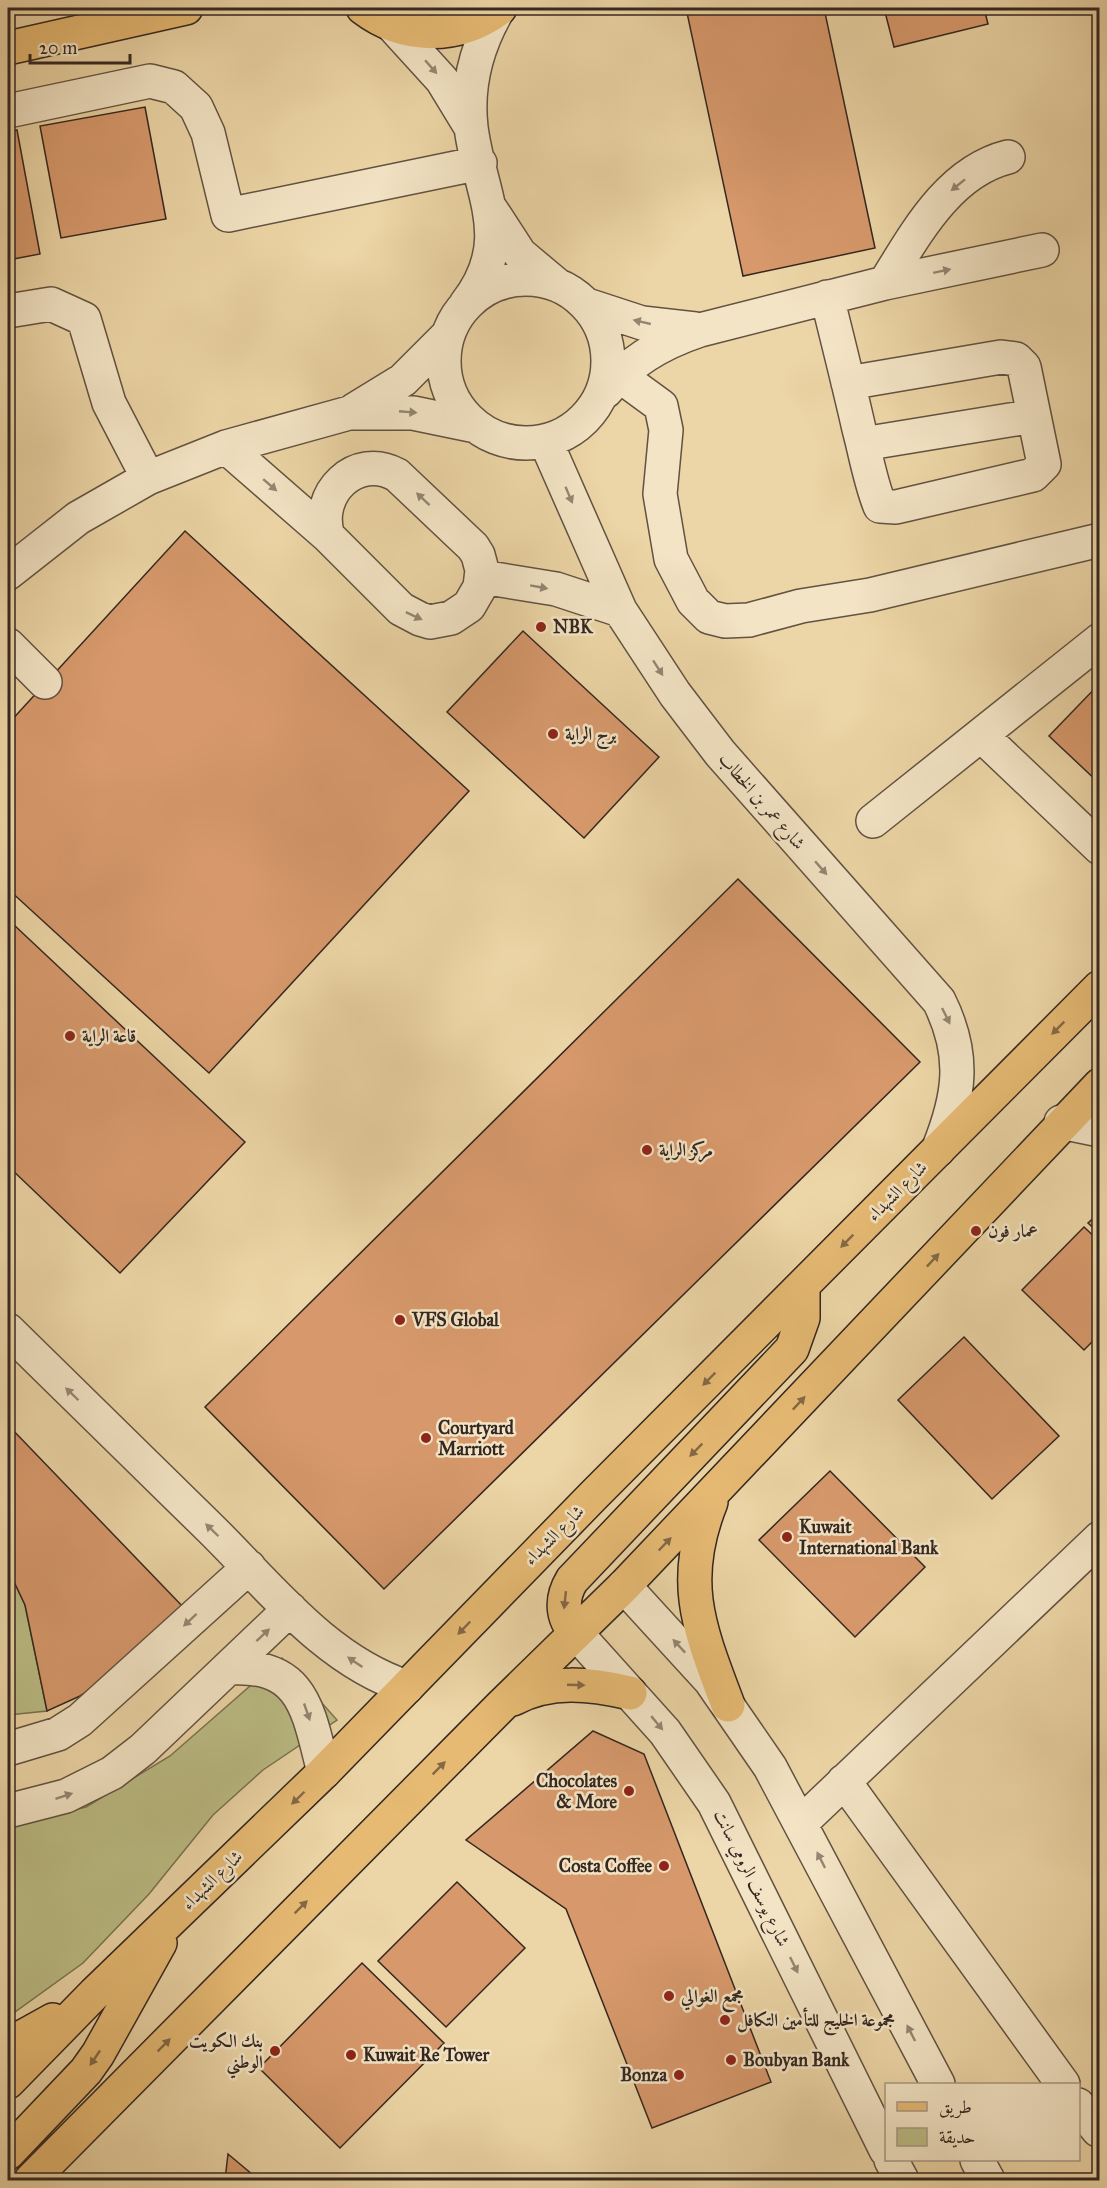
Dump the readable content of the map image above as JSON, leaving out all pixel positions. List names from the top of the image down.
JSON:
{
  "streets": {
    "main road": ["شارع الشهداء"],
    "street": ["شارع عمر بن الخطاب", "شارع يوسف الرومي سانت"]
  },
  "crossings": [
    ["شارع عمر بن الخطاب", "شارع الشهداء"]
  ],
  "one_way": ["شارع عمر بن الخطاب"],
  "places": [
    "NBK",
    "برج الراية",
    "قاعة الراية",
    "مركز الراية",
    "عمار فون",
    "VFS Global",
    "Courtyard Marriott",
    "Kuwait International Bank",
    "Chocolates & More",
    "Costa Coffee",
    "مجمع الغوالي",
    "مجموعة الخليج للتأمين التكافل",
    "بنك الكويت الوطني",
    "Kuwait Re Tower",
    "Boubyan Bank",
    "Bonza"
  ],
  "legend": ["طريق", "حديقة"],
  "scale_bar": "20 m"
}
